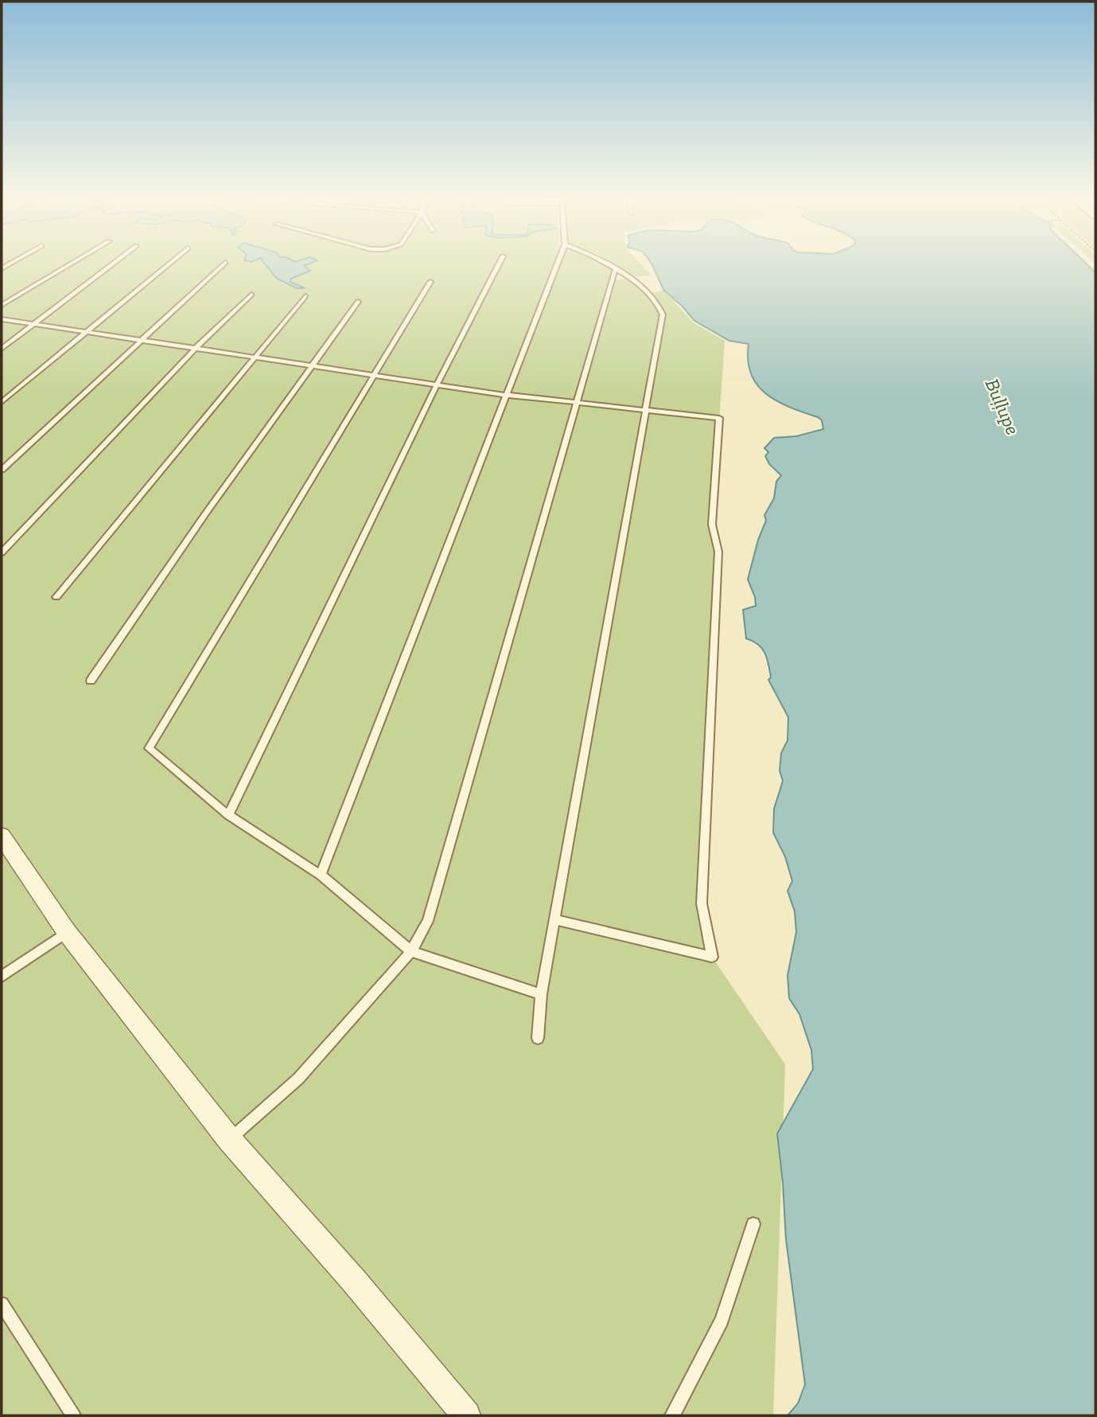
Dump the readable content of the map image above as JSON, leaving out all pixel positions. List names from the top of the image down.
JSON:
{
  "water": ["Buļļupe"]
}
